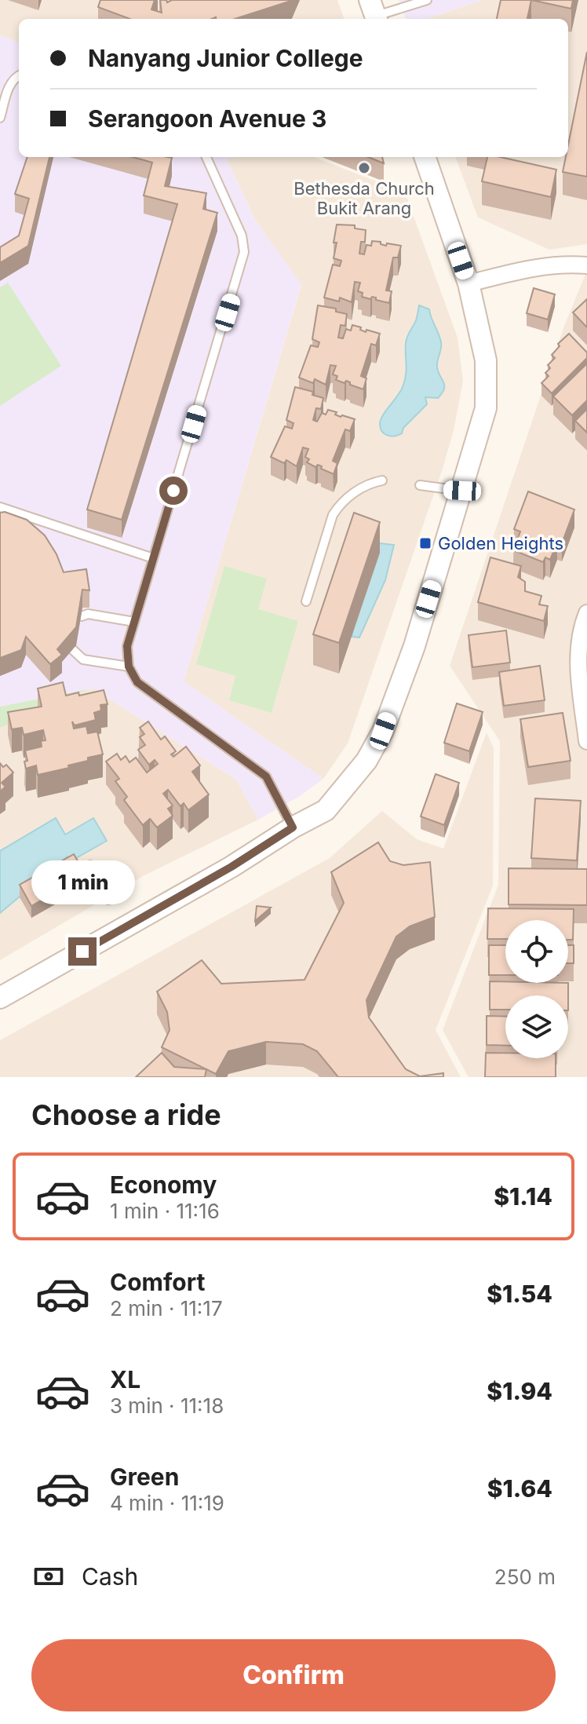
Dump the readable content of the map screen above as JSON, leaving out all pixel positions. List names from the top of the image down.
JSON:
{
  "places": {
    "other": ["Bethesda Church Bukit Arang"],
    "transit": ["Golden Heights"]
  },
  "page": {
    "banner": ["Nanyang Junior College", "Serangoon Avenue 3"],
    "bubble": "1 min",
    "heading": "Choose a ride",
    "list": [
      {
        "name": "Economy",
        "note": "1 min · 11:16",
        "value": "$1.14"
      },
      {
        "name": "Comfort",
        "note": "2 min · 11:17",
        "value": "$1.54"
      },
      {
        "name": "XL",
        "note": "3 min · 11:18",
        "value": "$1.94"
      },
      {
        "name": "Green",
        "note": "4 min · 11:19",
        "value": "$1.64"
      }
    ],
    "pay": ["Cash", "250 m"],
    "buttons": "Confirm"
  }
}
